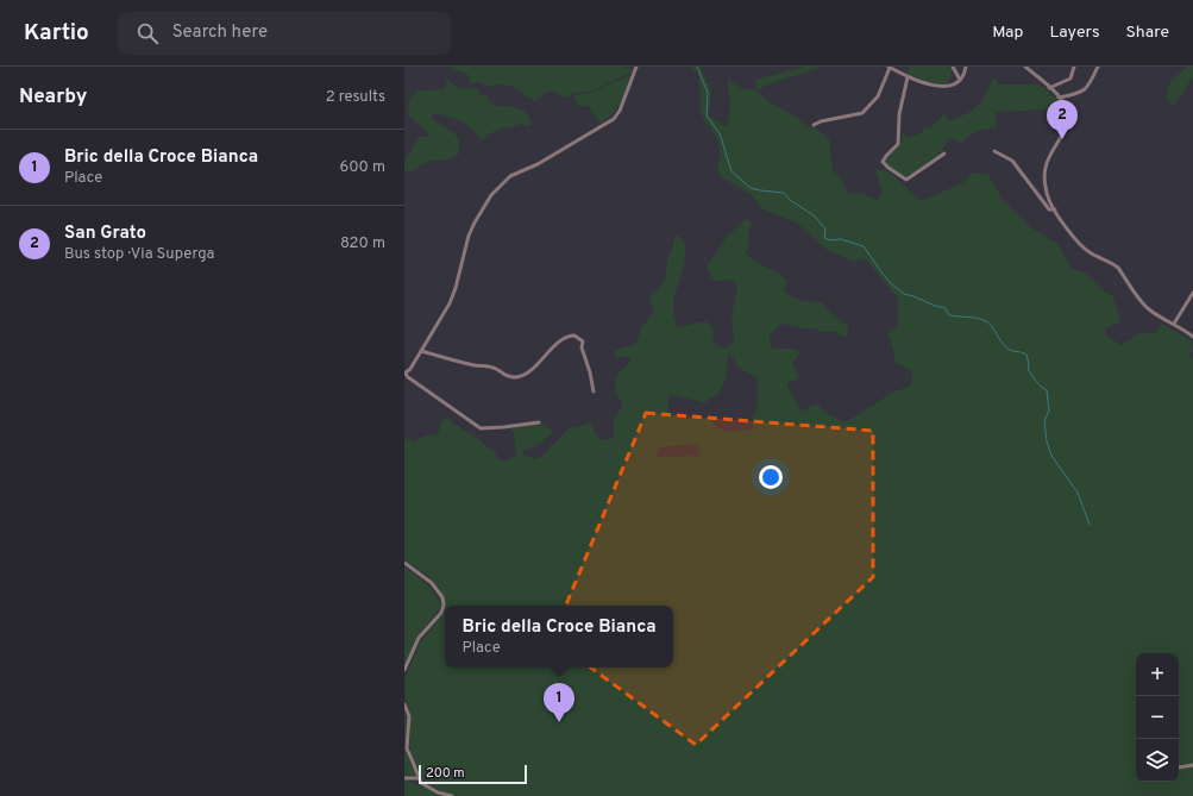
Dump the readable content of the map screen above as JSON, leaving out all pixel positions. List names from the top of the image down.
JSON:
{
  "scale_bar": "200 m",
  "page": {
    "header": "Kartio",
    "search": "Search here",
    "nav": ["Map", "Layers", "Share"],
    "heading": ["Nearby", "2 results"],
    "pins": ["2", "1"],
    "list": [
      {
        "mark": "1",
        "name": "Bric della Croce Bianca",
        "note": "Place",
        "value": "600 m"
      },
      {
        "mark": "2",
        "name": "San Grato",
        "note": "Bus stop · Via Superga",
        "value": "820 m"
      }
    ],
    "popup": ["Bric della Croce Bianca", "Place"],
    "map_buttons": ["+", "−"],
    "scale": "200 m"
  }
}
